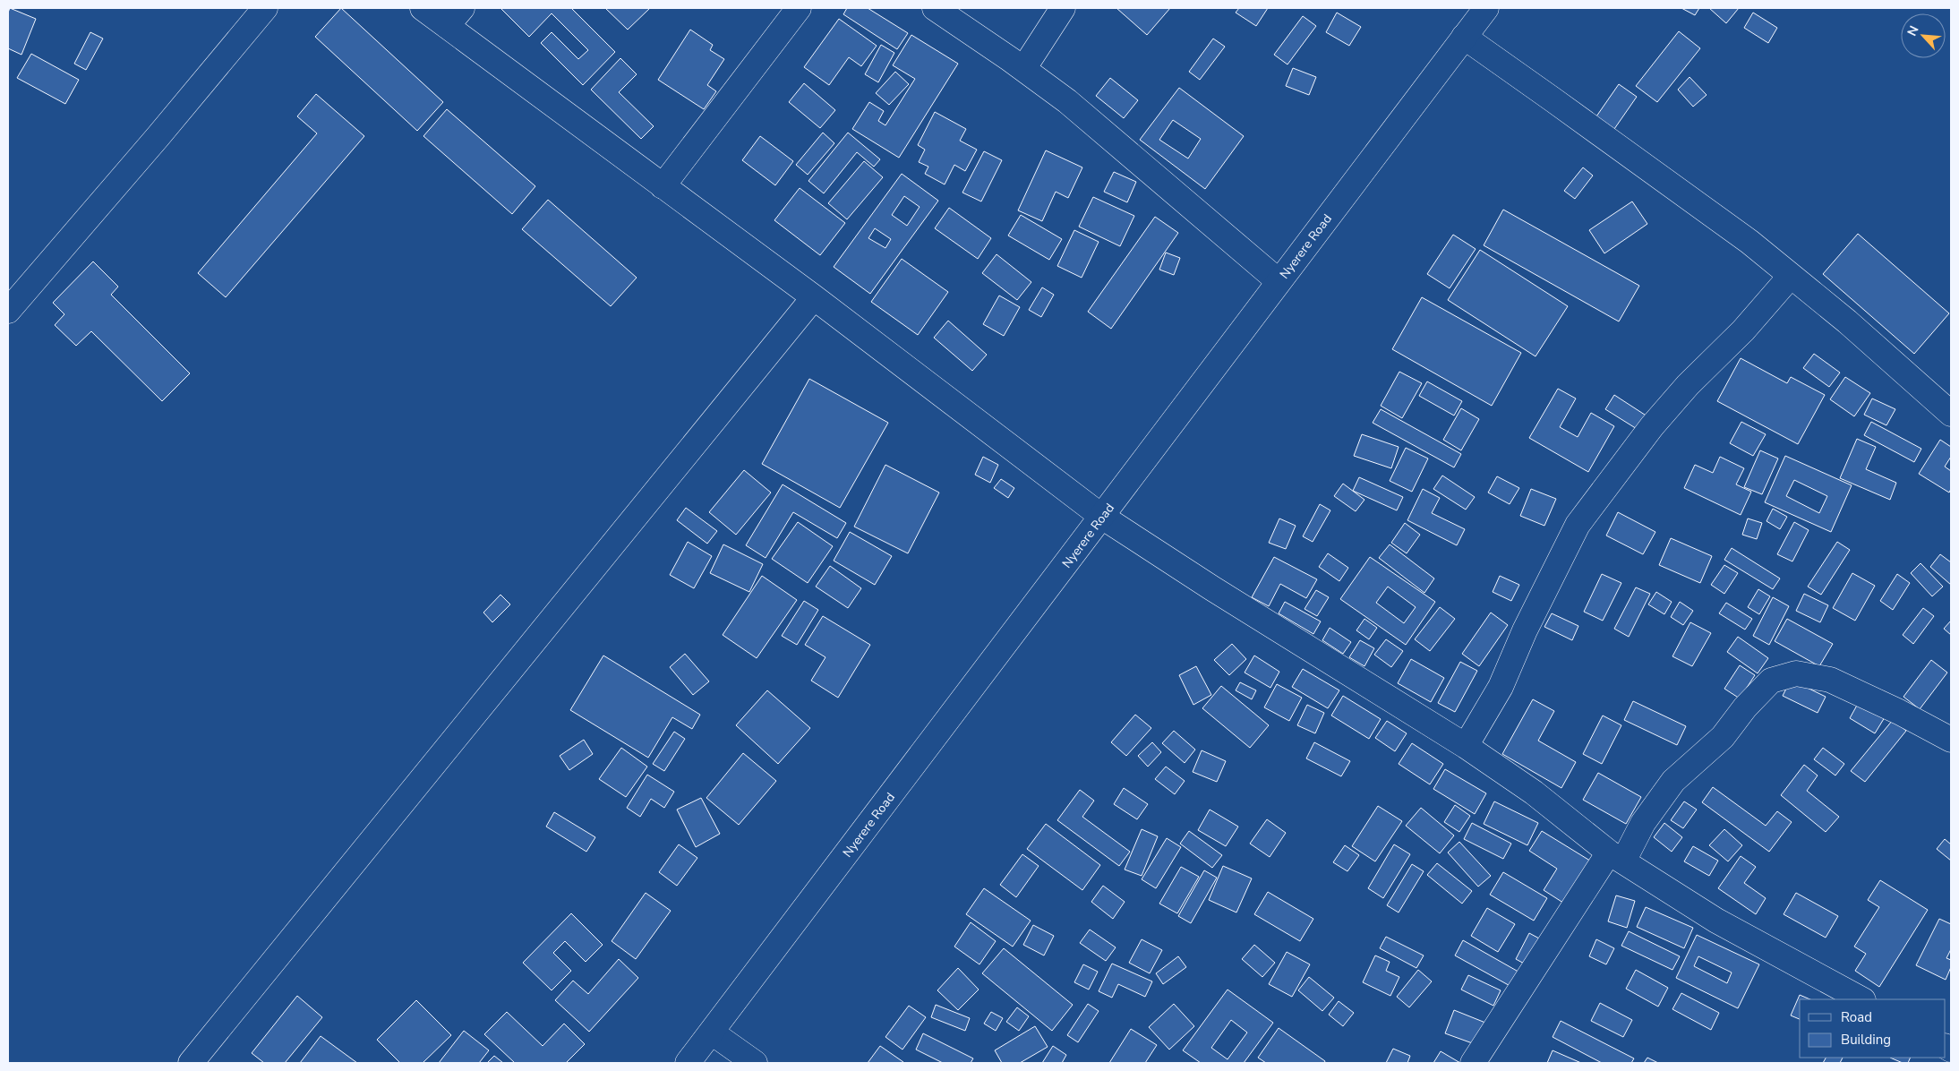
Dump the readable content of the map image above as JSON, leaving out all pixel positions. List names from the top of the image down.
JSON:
{
  "streets": {
    "main road": ["Nyerere Road"]
  },
  "legend": ["Road", "Building"],
  "north": "top left"
}
